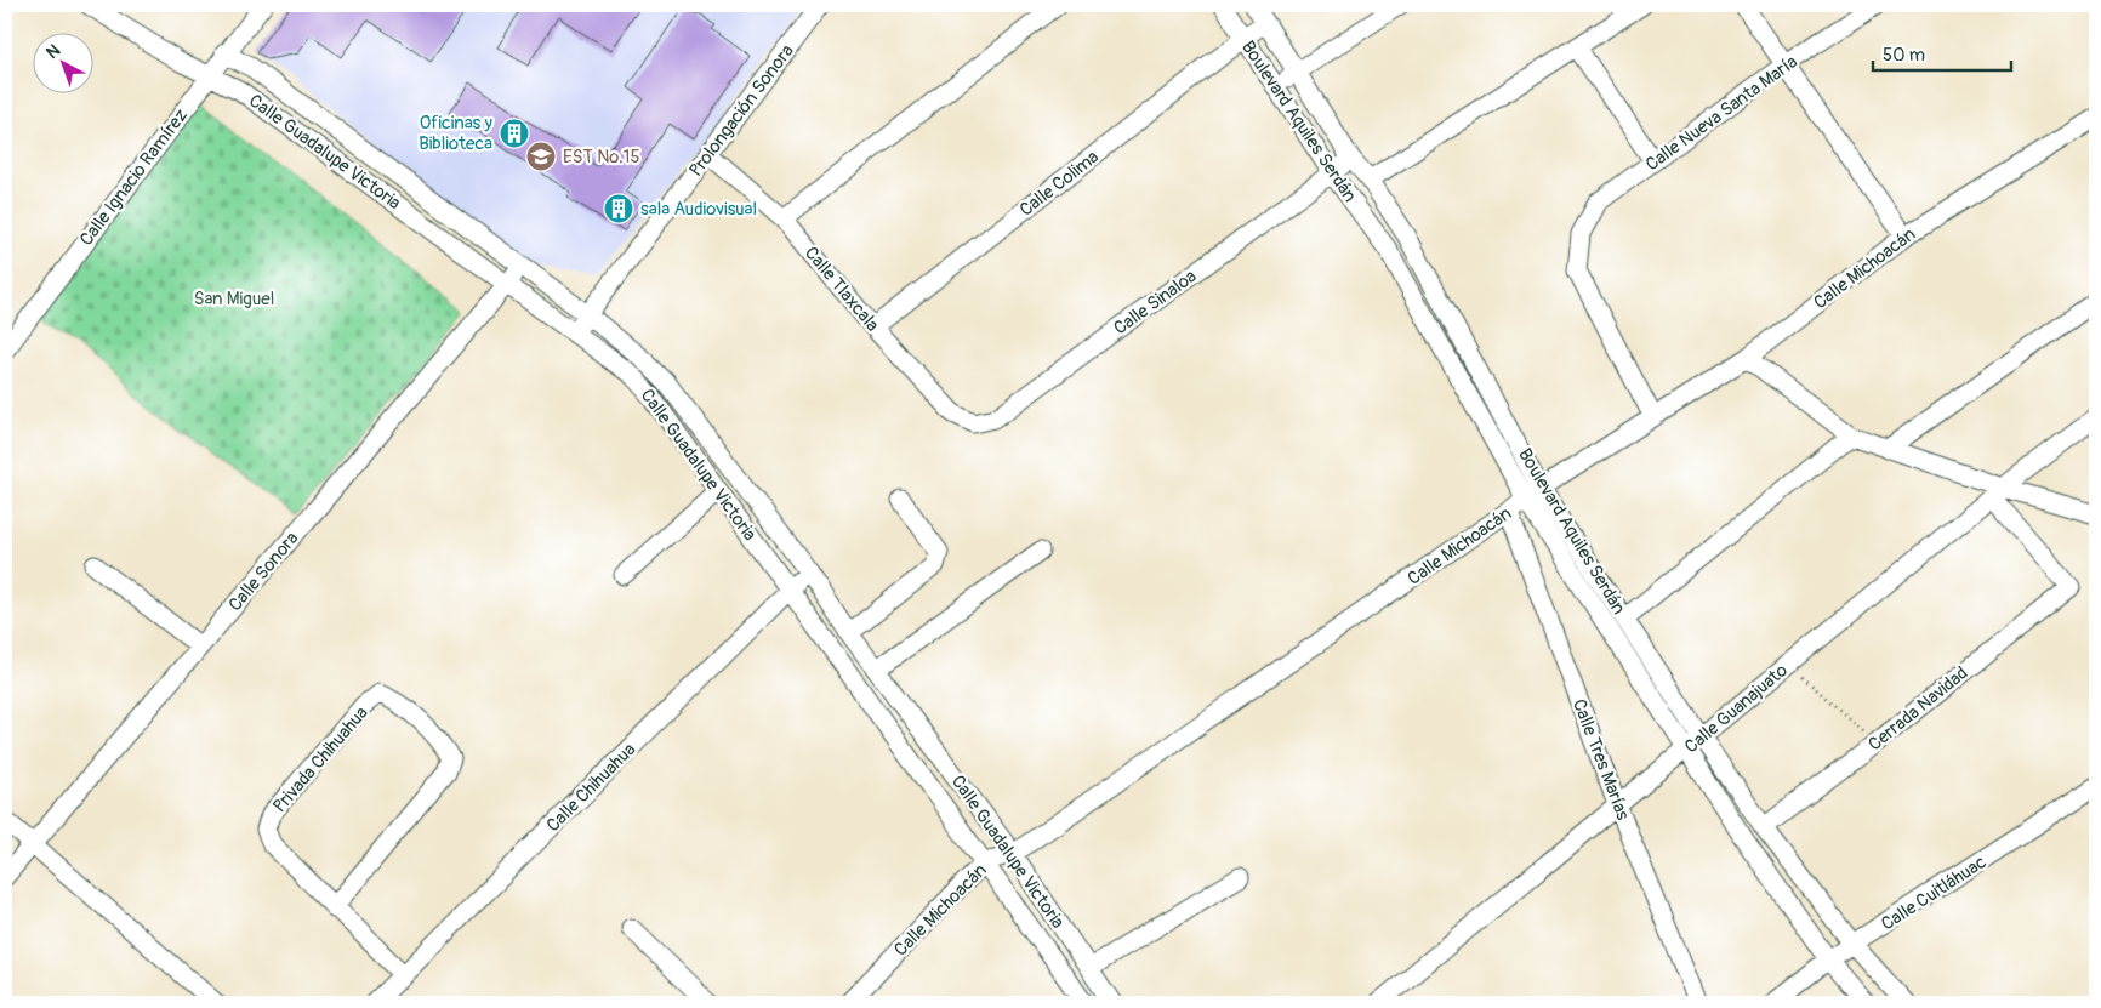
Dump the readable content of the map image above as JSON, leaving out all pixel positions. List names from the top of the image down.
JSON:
{
  "streets": {
    "street": [
      "Prolongación Sonora",
      "Calle Nueva Santa María",
      "Boulevard Aquiles Serdán",
      "Calle Guadalupe Victoria",
      "Calle Ignacio Ramírez",
      "Calle Colima",
      "Calle Michoacán",
      "Calle Tlaxcala",
      "Calle Sinaloa",
      "Calle Sonora",
      "Calle Guanajuato",
      "Cerrada Navidad",
      "Privada Chihuahua",
      "Calle Tres Marías",
      "Calle Chihuahua",
      "Calle Cuitláhuac"
    ]
  },
  "crossings": [
    ["Prolongación Sonora", "Calle Guadalupe Victoria"],
    ["Prolongación Sonora", "Calle Tlaxcala"],
    ["Calle Nueva Santa María", "Calle Michoacán"],
    ["Boulevard Aquiles Serdán", "Calle Colima"],
    ["Boulevard Aquiles Serdán", "Calle Michoacán"],
    ["Boulevard Aquiles Serdán", "Calle Sinaloa"],
    ["Boulevard Aquiles Serdán", "Calle Guanajuato"],
    ["Boulevard Aquiles Serdán", "Cerrada Navidad"],
    ["Boulevard Aquiles Serdán", "Calle Cuitláhuac"],
    ["Calle Guadalupe Victoria", "Calle Ignacio Ramírez"],
    ["Calle Guadalupe Victoria", "Calle Michoacán"],
    ["Calle Guadalupe Victoria", "Calle Sonora"],
    ["Calle Guadalupe Victoria", "Calle Chihuahua"],
    ["Calle Colima", "Calle Tlaxcala"],
    ["Calle Michoacán", "Calle Tres Marías"],
    ["Calle Tlaxcala", "Calle Sinaloa"],
    ["Calle Guanajuato", "Cerrada Navidad"],
    ["Calle Guanajuato", "Calle Tres Marías"],
    ["Privada Chihuahua", "Calle Chihuahua"]
  ],
  "parks": ["San Miguel"],
  "places": {
    "building": ["Oficinas y Biblioteca", "sala Audiovisual"],
    "school or university": ["EST No.15"]
  },
  "scale_bar": "50 m",
  "north": "top left"
}
